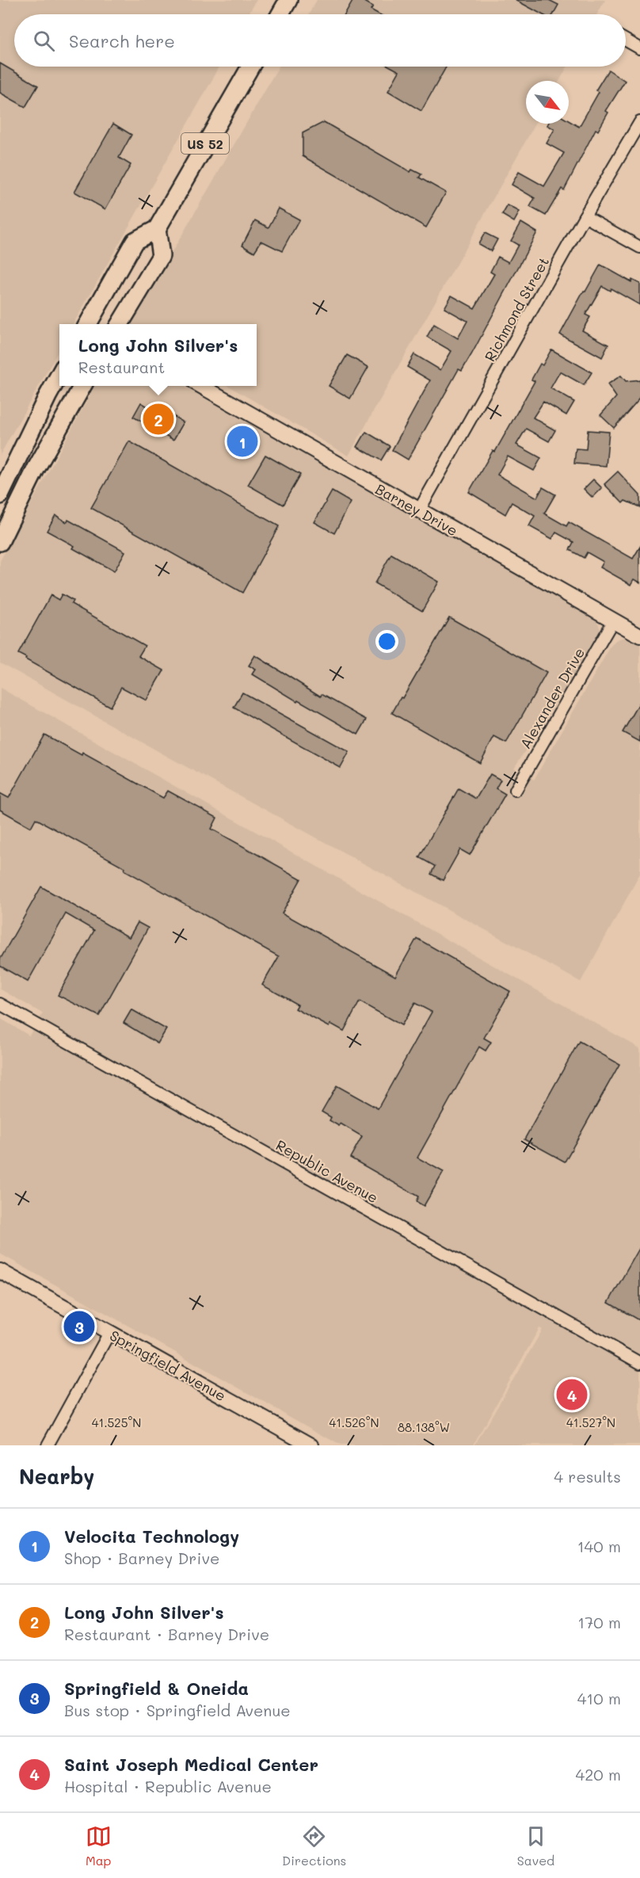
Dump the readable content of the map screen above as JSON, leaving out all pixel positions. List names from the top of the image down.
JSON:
{
  "streets": {
    "main road": ["US 52"],
    "street": [
      "Richmond Street",
      "Barney Drive",
      "Alexander Drive",
      "Republic Avenue",
      "Springfield Avenue"
    ]
  },
  "crossings": [
    ["Richmond Street", "Barney Drive"],
    ["Barney Drive", "Alexander Drive"]
  ],
  "north": "bottom right",
  "page": {
    "search": "Search here",
    "popup": ["Long John Silver's", "Restaurant"],
    "pins": [
      "2",
      "1",
      "3",
      "4"
    ],
    "heading": ["Nearby", "4 results"],
    "list": [
      {
        "mark": "1",
        "name": "Velocita Technology",
        "note": "Shop · Barney Drive",
        "value": "140 m"
      },
      {
        "mark": "2",
        "name": "Long John Silver's",
        "note": "Restaurant · Barney Drive",
        "value": "170 m"
      },
      {
        "mark": "3",
        "name": "Springfield & Oneida",
        "note": "Bus stop · Springfield Avenue",
        "value": "410 m"
      },
      {
        "mark": "4",
        "name": "Saint Joseph Medical Center",
        "note": "Hospital · Republic Avenue",
        "value": "420 m"
      }
    ],
    "nav": ["Map", "Directions", "Saved"]
  },
  "coordinates": [
    "41.525°N",
    "41.526°N",
    "41.527°N",
    "88.138°W"
  ]
}
